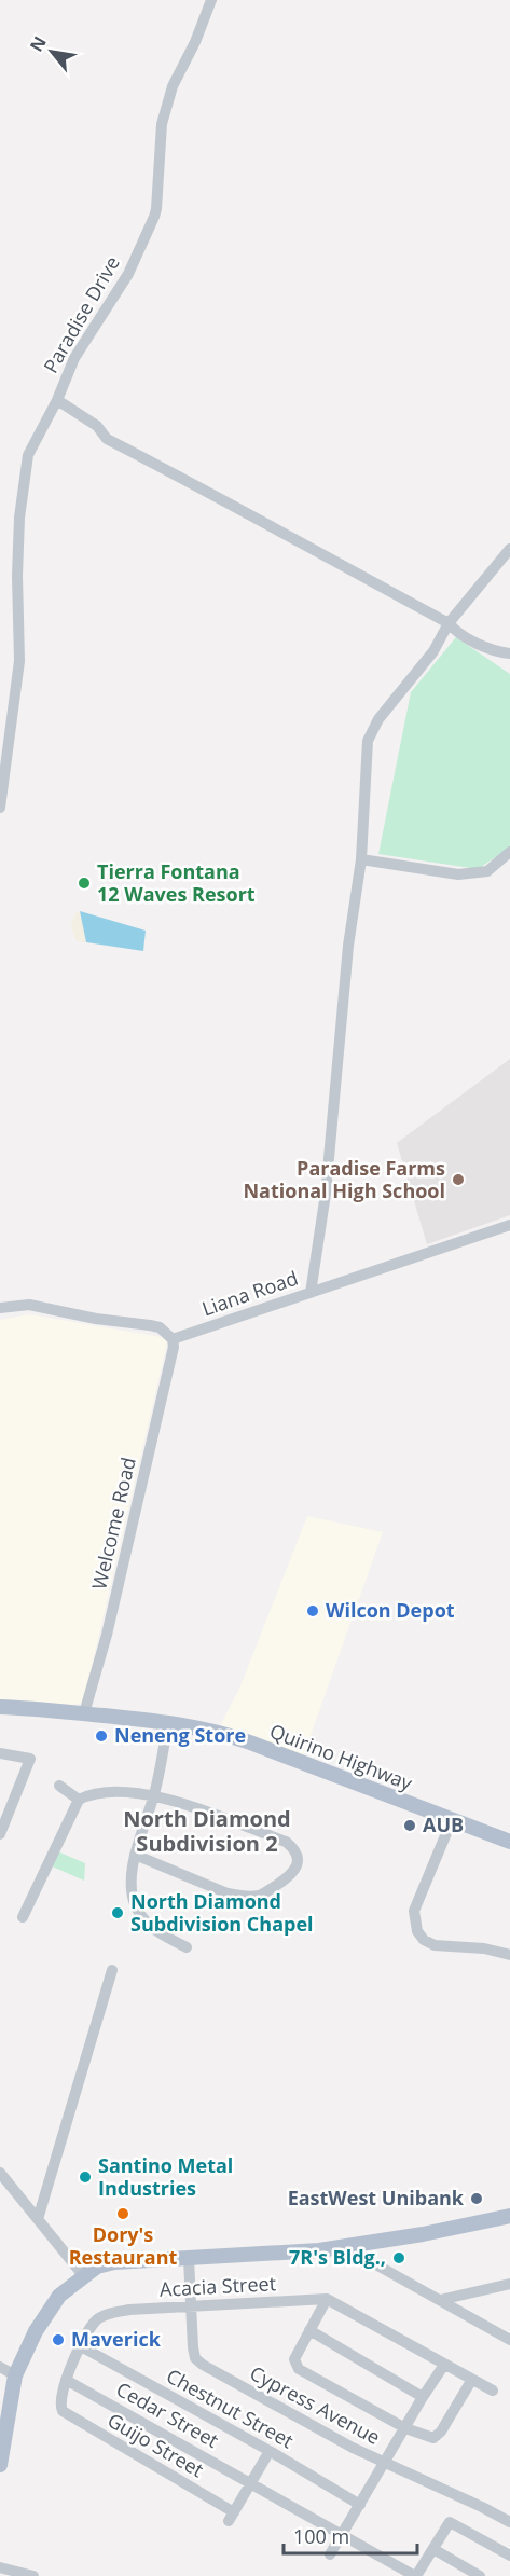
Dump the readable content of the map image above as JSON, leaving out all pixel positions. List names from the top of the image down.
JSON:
{
  "streets": {
    "main road": ["Quirino Highway"],
    "street": [
      "Paradise Drive",
      "Liana Road",
      "Welcome Road",
      "Acacia Street",
      "Cypress Avenue",
      "Chestnut Street",
      "Cedar Street",
      "Guijo Street"
    ]
  },
  "crossings": [
    ["Liana Road", "Welcome Road"],
    ["Welcome Road", "Quirino Highway"],
    ["Acacia Street", "Cypress Avenue"],
    ["Acacia Street", "Chestnut Street"],
    ["Acacia Street", "Cedar Street"],
    ["Acacia Street", "Guijo Street"],
    ["Cedar Street", "Guijo Street"]
  ],
  "districts": ["North Diamond Subdivision 2"],
  "places": [
    "Tierra Fontana 12 Waves Resort",
    "Paradise Farms National High School",
    "Wilcon Depot",
    "Neneng Store",
    "AUB",
    "North Diamond Subdivision Chapel",
    "Santino Metal Industries",
    "EastWest Unibank",
    "Dory's Restaurant",
    "7R's Bldg.,",
    "Maverick"
  ],
  "scale_bar": "100 m",
  "north": "top left"
}
